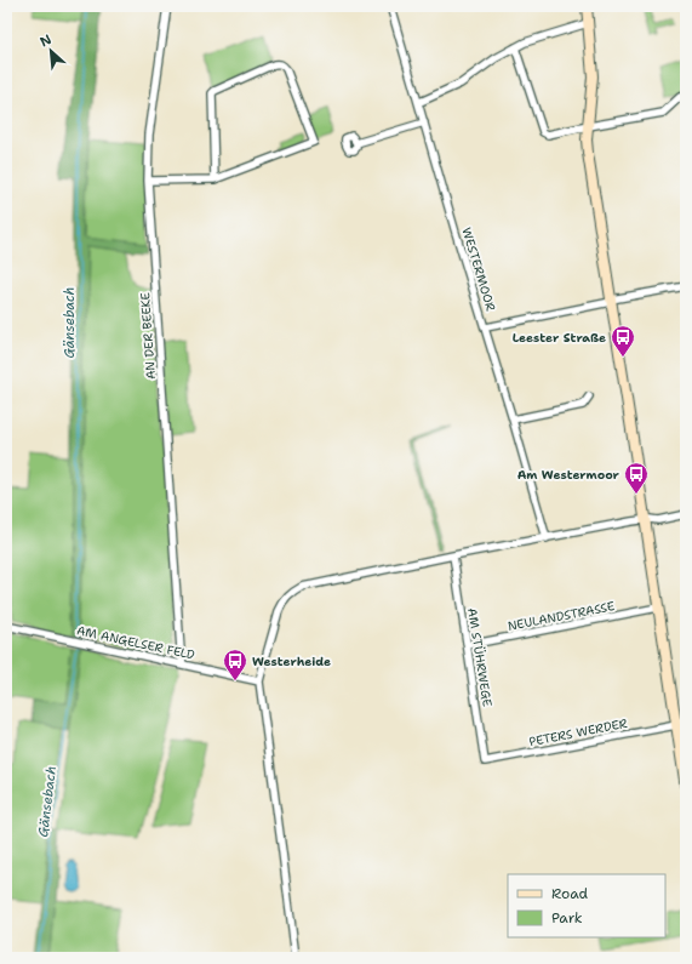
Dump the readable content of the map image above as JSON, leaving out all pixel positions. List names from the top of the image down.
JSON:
{
  "streets": {
    "street": [
      "WESTERMOOR",
      "AN DER BEEKE",
      "NEULANDSTRASSE",
      "AM ANGELSER FELD",
      "AM STÜHRWEGE",
      "PETERS WERDER"
    ]
  },
  "crossings": [
    ["AN DER BEEKE", "AM ANGELSER FELD"],
    ["NEULANDSTRASSE", "AM STÜHRWEGE"],
    ["AM STÜHRWEGE", "PETERS WERDER"]
  ],
  "water": ["Gänsebach"],
  "places": {
    "bus stop": ["Leester Straße", "Am Westermoor", "Westerheide"]
  },
  "legend": ["Road", "Park"],
  "north": "top left"
}
